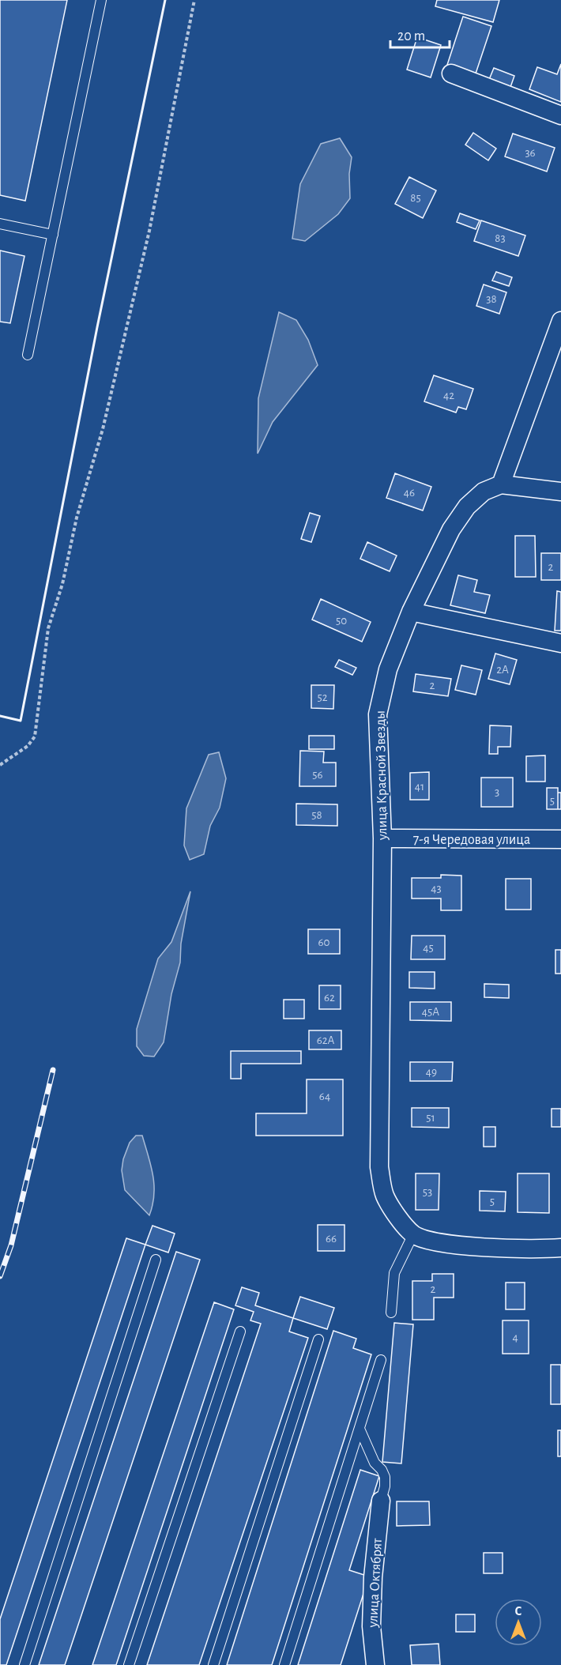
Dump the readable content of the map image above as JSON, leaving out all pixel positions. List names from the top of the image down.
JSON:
{
  "streets": {
    "street": ["улица Красной Звезды", "7-я Чередовая улица", "улица Октябрят"]
  },
  "crossings": [
    ["улица Красной Звезды", "7-я Чередовая улица"]
  ],
  "house_numbers": [
    "36",
    "85",
    "83",
    "38",
    "42",
    "46",
    "2",
    "50",
    "2А",
    "2",
    "52",
    "56",
    "41",
    "3",
    "5",
    "58",
    "43",
    "60",
    "45",
    "62",
    "45А",
    "62А",
    "49",
    "64",
    "51",
    "53",
    "5",
    "66",
    "2",
    "4"
  ],
  "scale_bar": "20 m",
  "north": "top"
}
